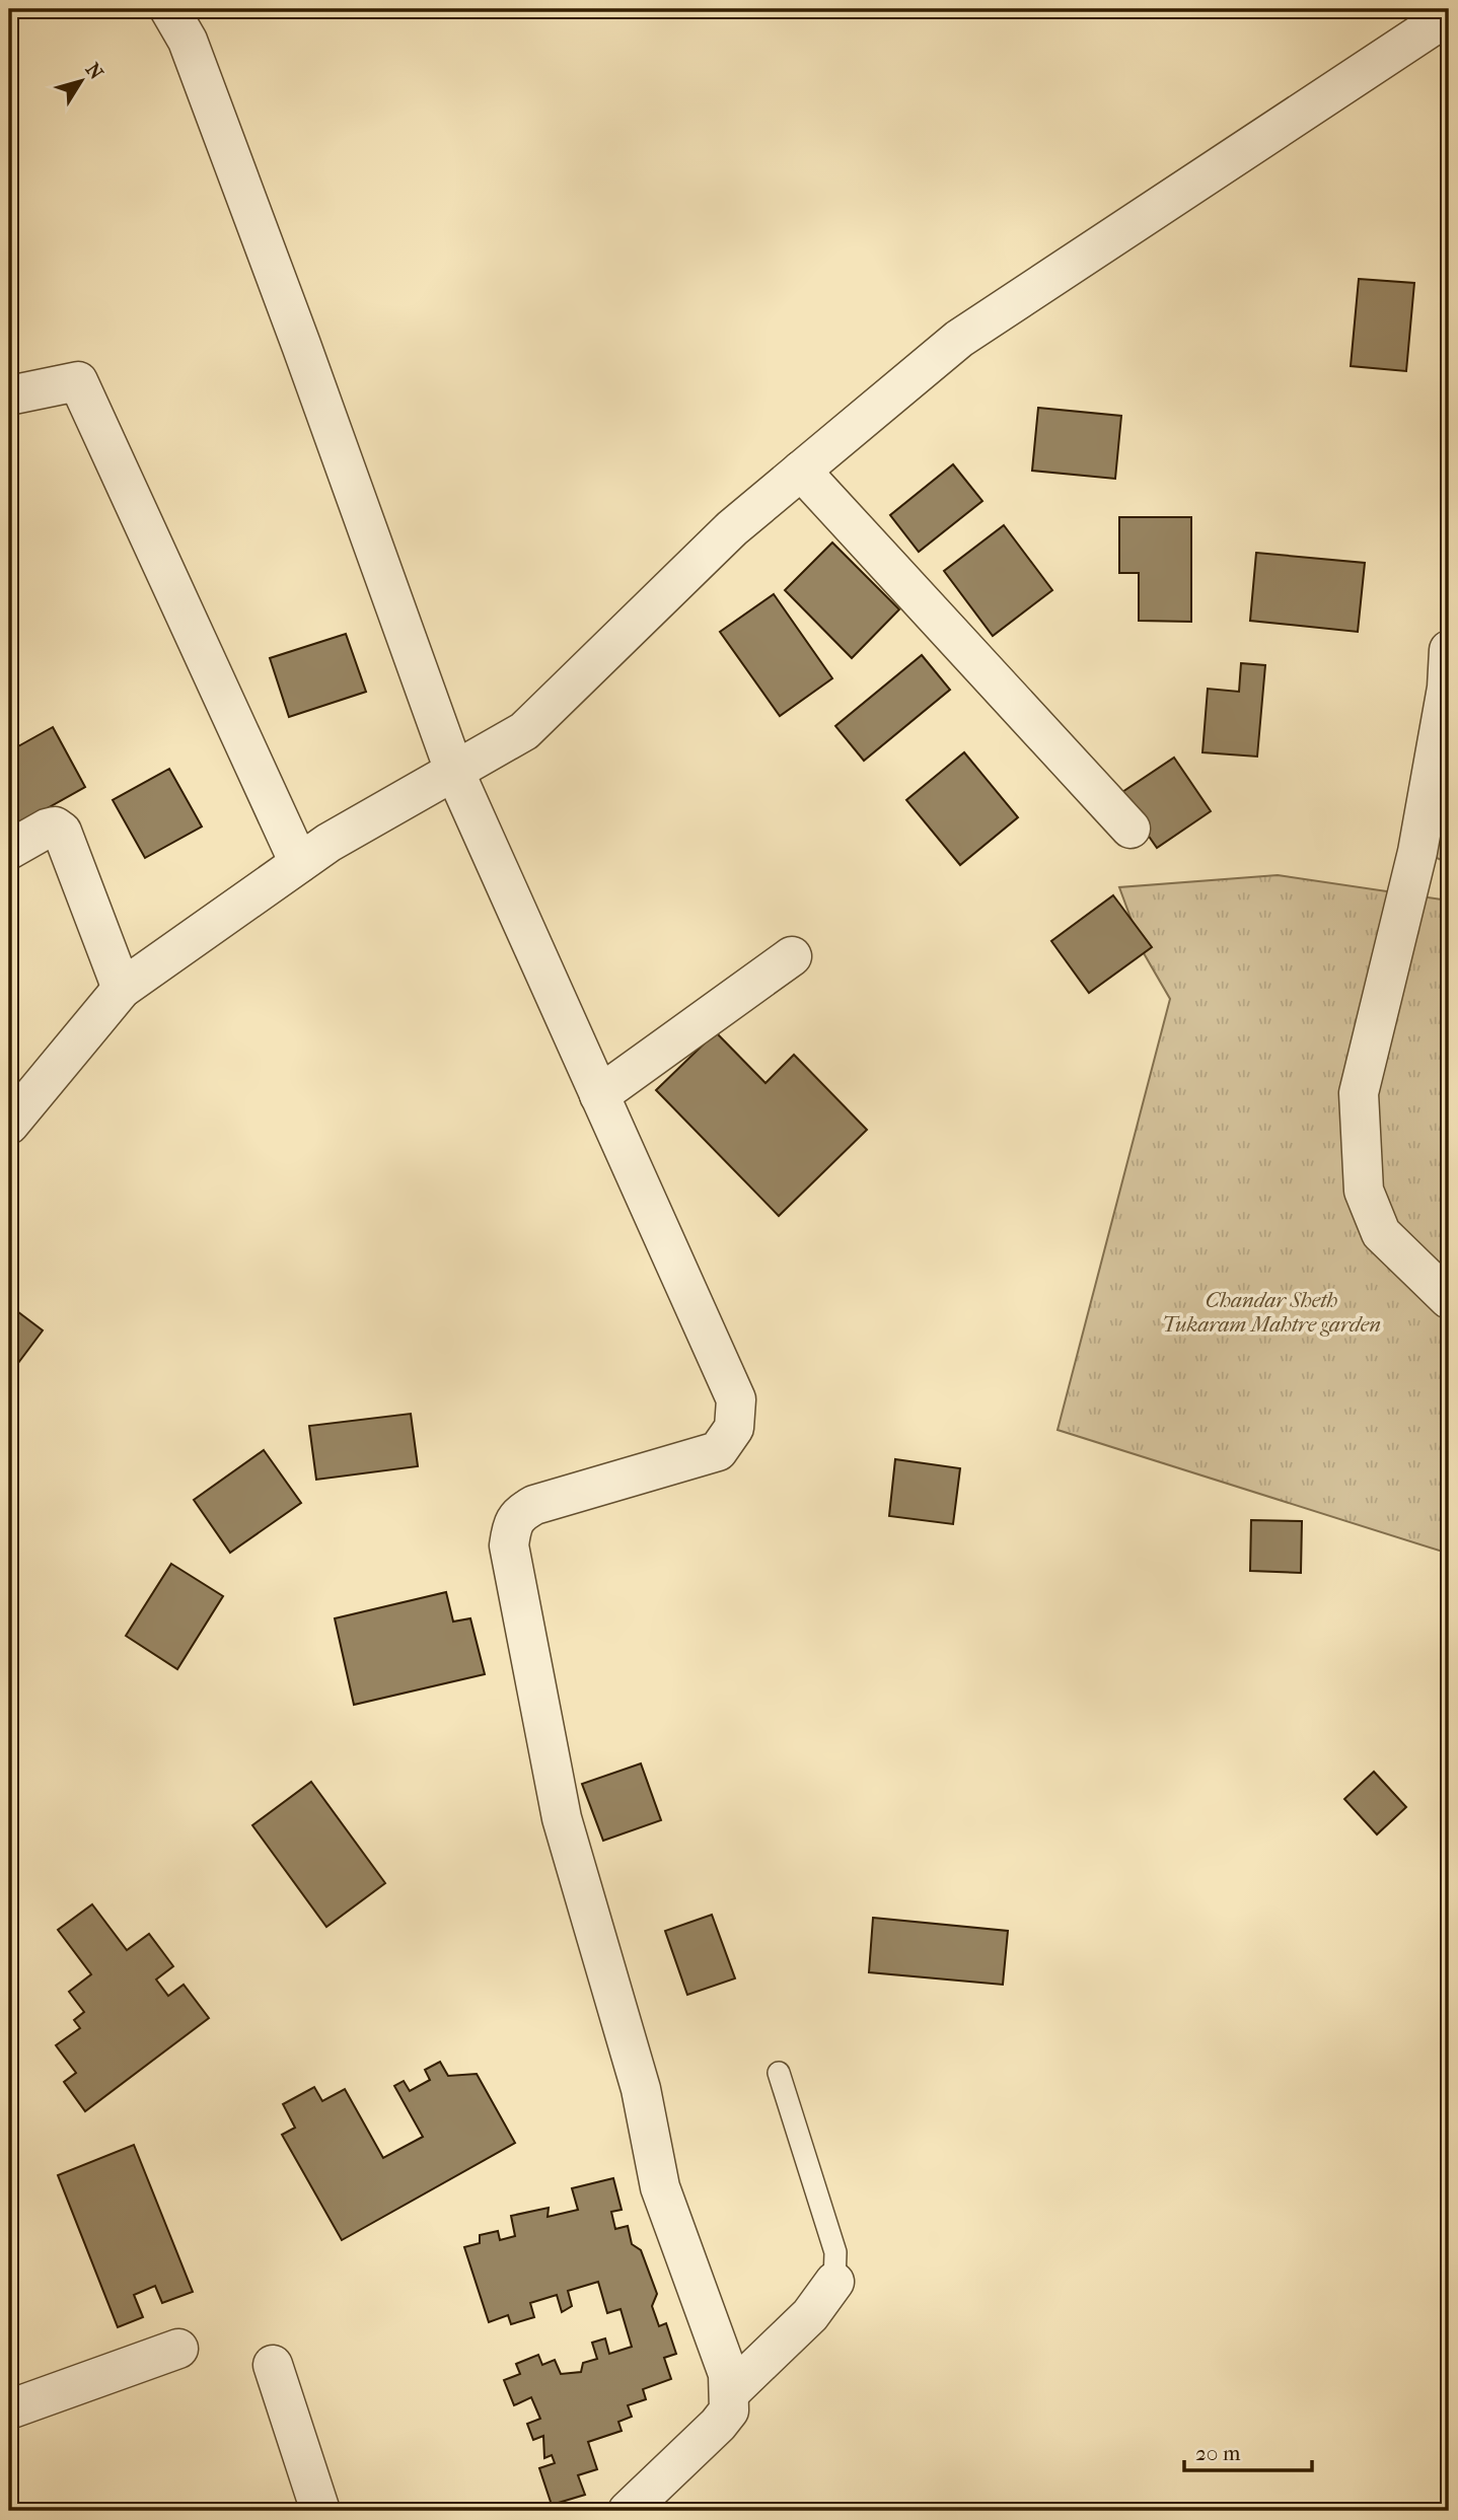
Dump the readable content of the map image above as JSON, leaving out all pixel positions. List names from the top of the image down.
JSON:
{
  "parks": ["Chandar Sheth Tukaram Mahtre garden"],
  "scale_bar": "20 m",
  "north": "top right"
}
